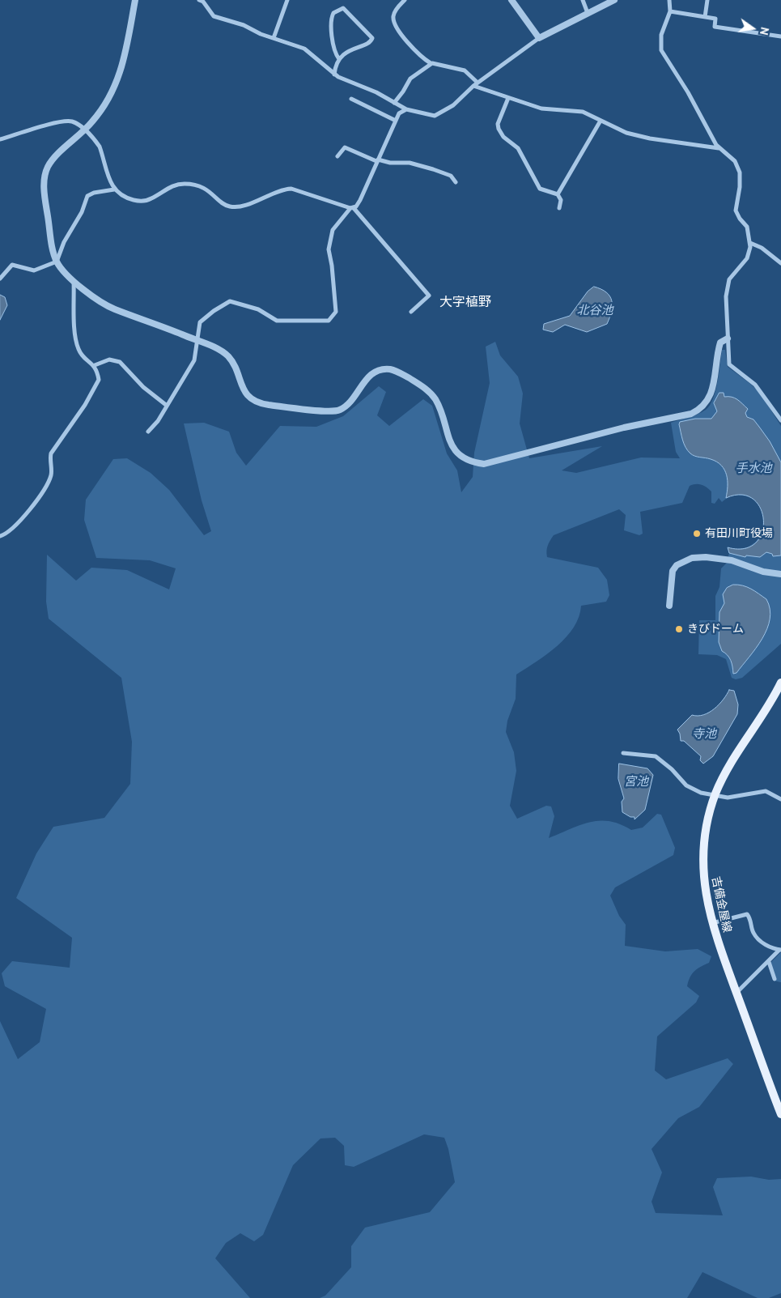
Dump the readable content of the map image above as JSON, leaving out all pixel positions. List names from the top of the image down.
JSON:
{
  "streets": {
    "main road": ["吉備金屋線"]
  },
  "districts": ["大字植野"],
  "water": [
    "北谷池",
    "手水池",
    "寺池",
    "宮池"
  ],
  "places": ["有田川町役場", "きびドーム"],
  "north": "right"
}
